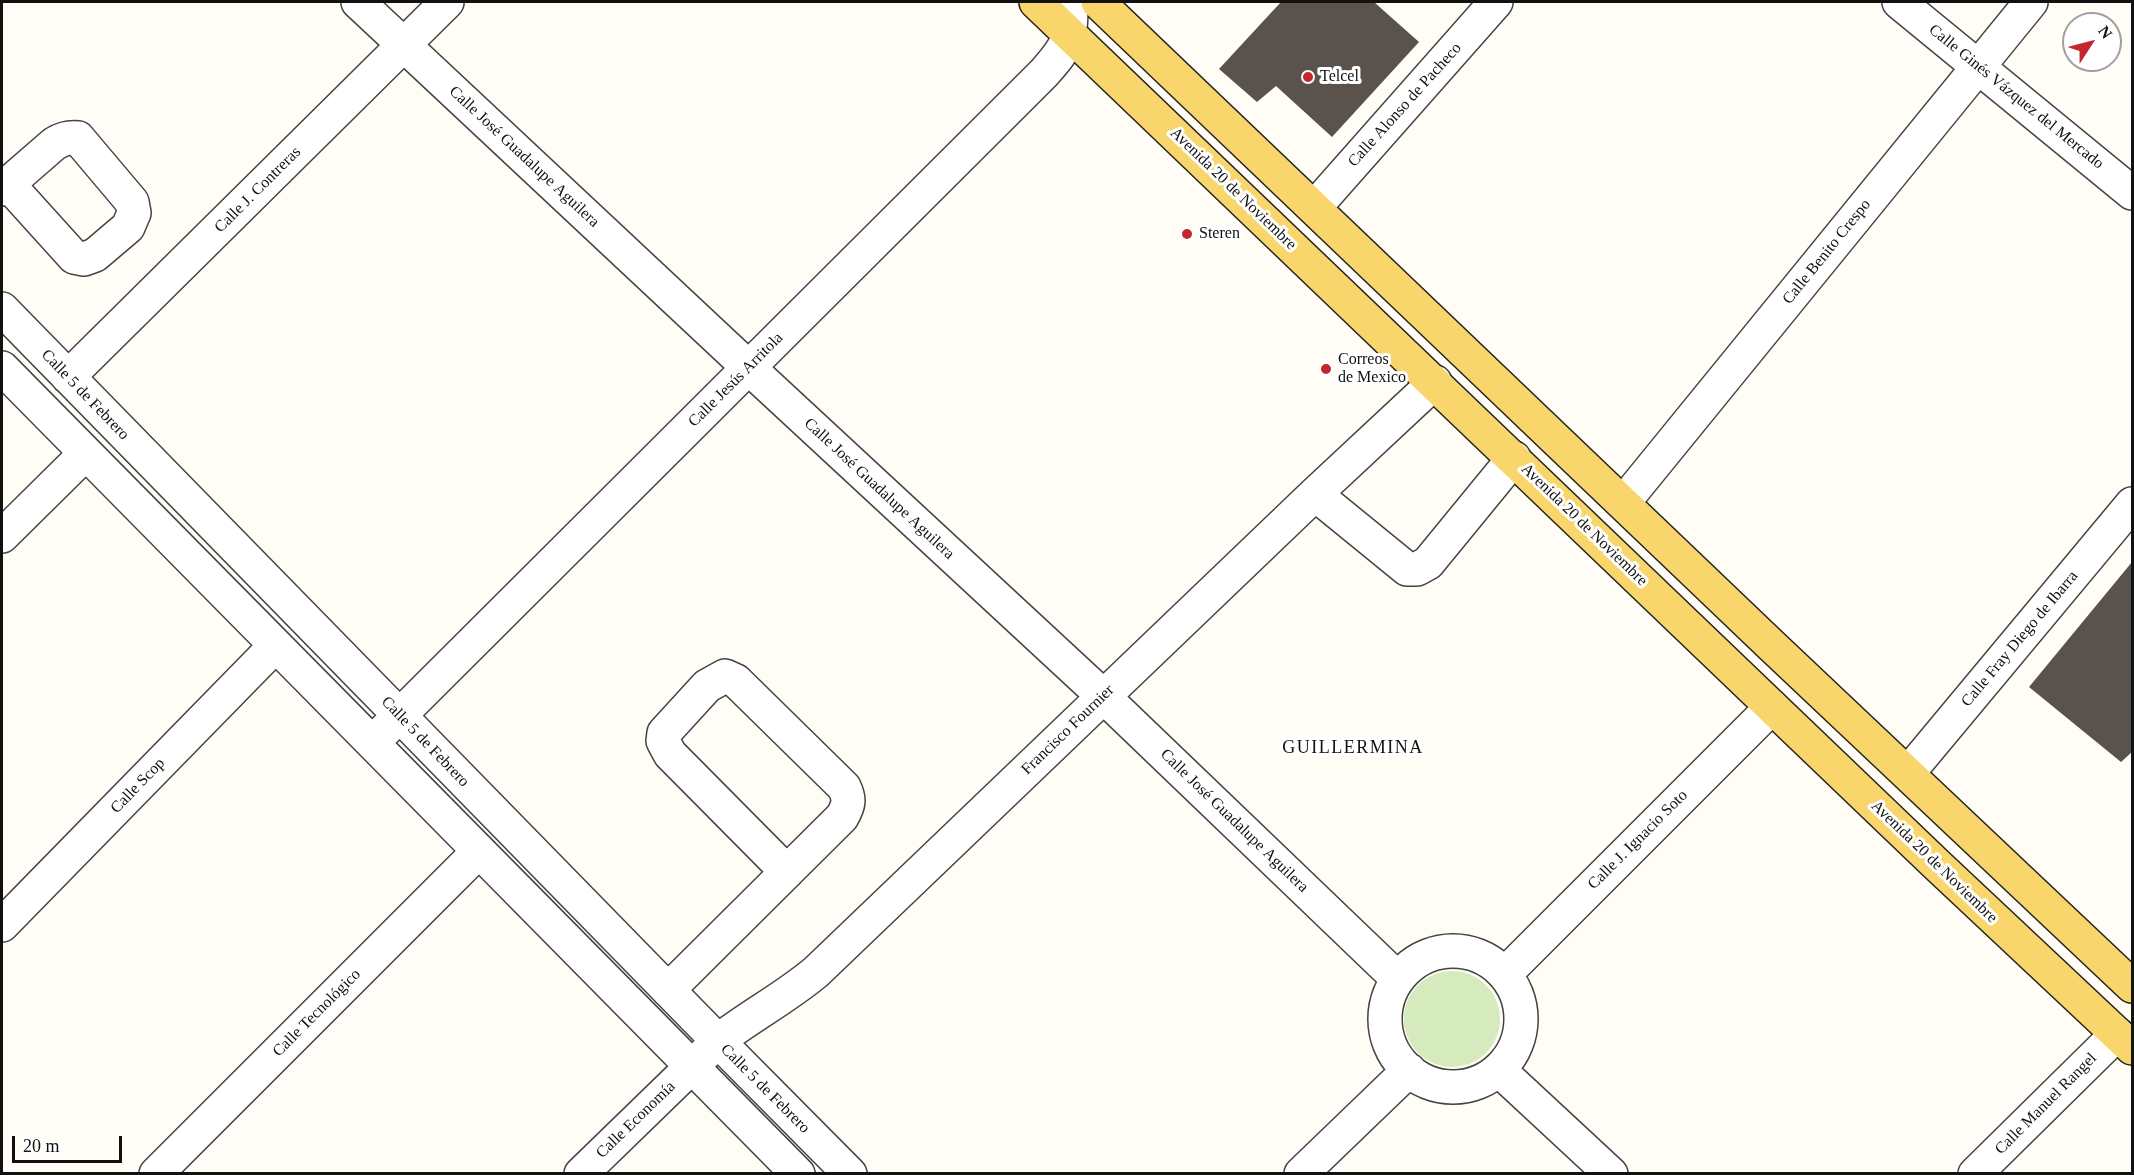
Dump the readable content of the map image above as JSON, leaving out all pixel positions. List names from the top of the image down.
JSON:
{
  "streets": {
    "main road": ["Avenida 20 de Noviembre"],
    "street": [
      "Calle Ginés Vázquez del Mercado",
      "Calle Alonso de Pacheco",
      "Calle José Guadalupe Aguilera",
      "Calle J. Contreras",
      "Calle Benito Crespo",
      "Calle Jesús Arritola",
      "Calle 5 de Febrero",
      "Calle Fray Diego de Ibarra",
      "Francisco Fournier",
      "Calle Scop",
      "Calle J. Ignacio Soto",
      "Calle Tecnológico",
      "Calle Manuel Rangel",
      "Calle Economía"
    ]
  },
  "crossings": [
    ["Calle Ginés Vázquez del Mercado", "Calle Benito Crespo"],
    ["Calle José Guadalupe Aguilera", "Calle J. Contreras"],
    ["Calle José Guadalupe Aguilera", "Calle Jesús Arritola"],
    ["Calle José Guadalupe Aguilera", "Francisco Fournier"],
    ["Calle José Guadalupe Aguilera", "Calle J. Ignacio Soto"],
    ["Avenida 20 de Noviembre", "Calle Jesús Arritola"],
    ["Avenida 20 de Noviembre", "Francisco Fournier"],
    ["Avenida 20 de Noviembre", "Calle J. Ignacio Soto"],
    ["Avenida 20 de Noviembre", "Calle Manuel Rangel"],
    ["Calle J. Contreras", "Calle 5 de Febrero"],
    ["Calle Jesús Arritola", "Calle 5 de Febrero"],
    ["Calle 5 de Febrero", "Francisco Fournier"],
    ["Francisco Fournier", "Calle Economía"]
  ],
  "districts": ["GUILLERMINA"],
  "places": ["Telcel", "Steren", "Correos de Mexico"],
  "scale_bar": "20 m",
  "north": "top right"
}
